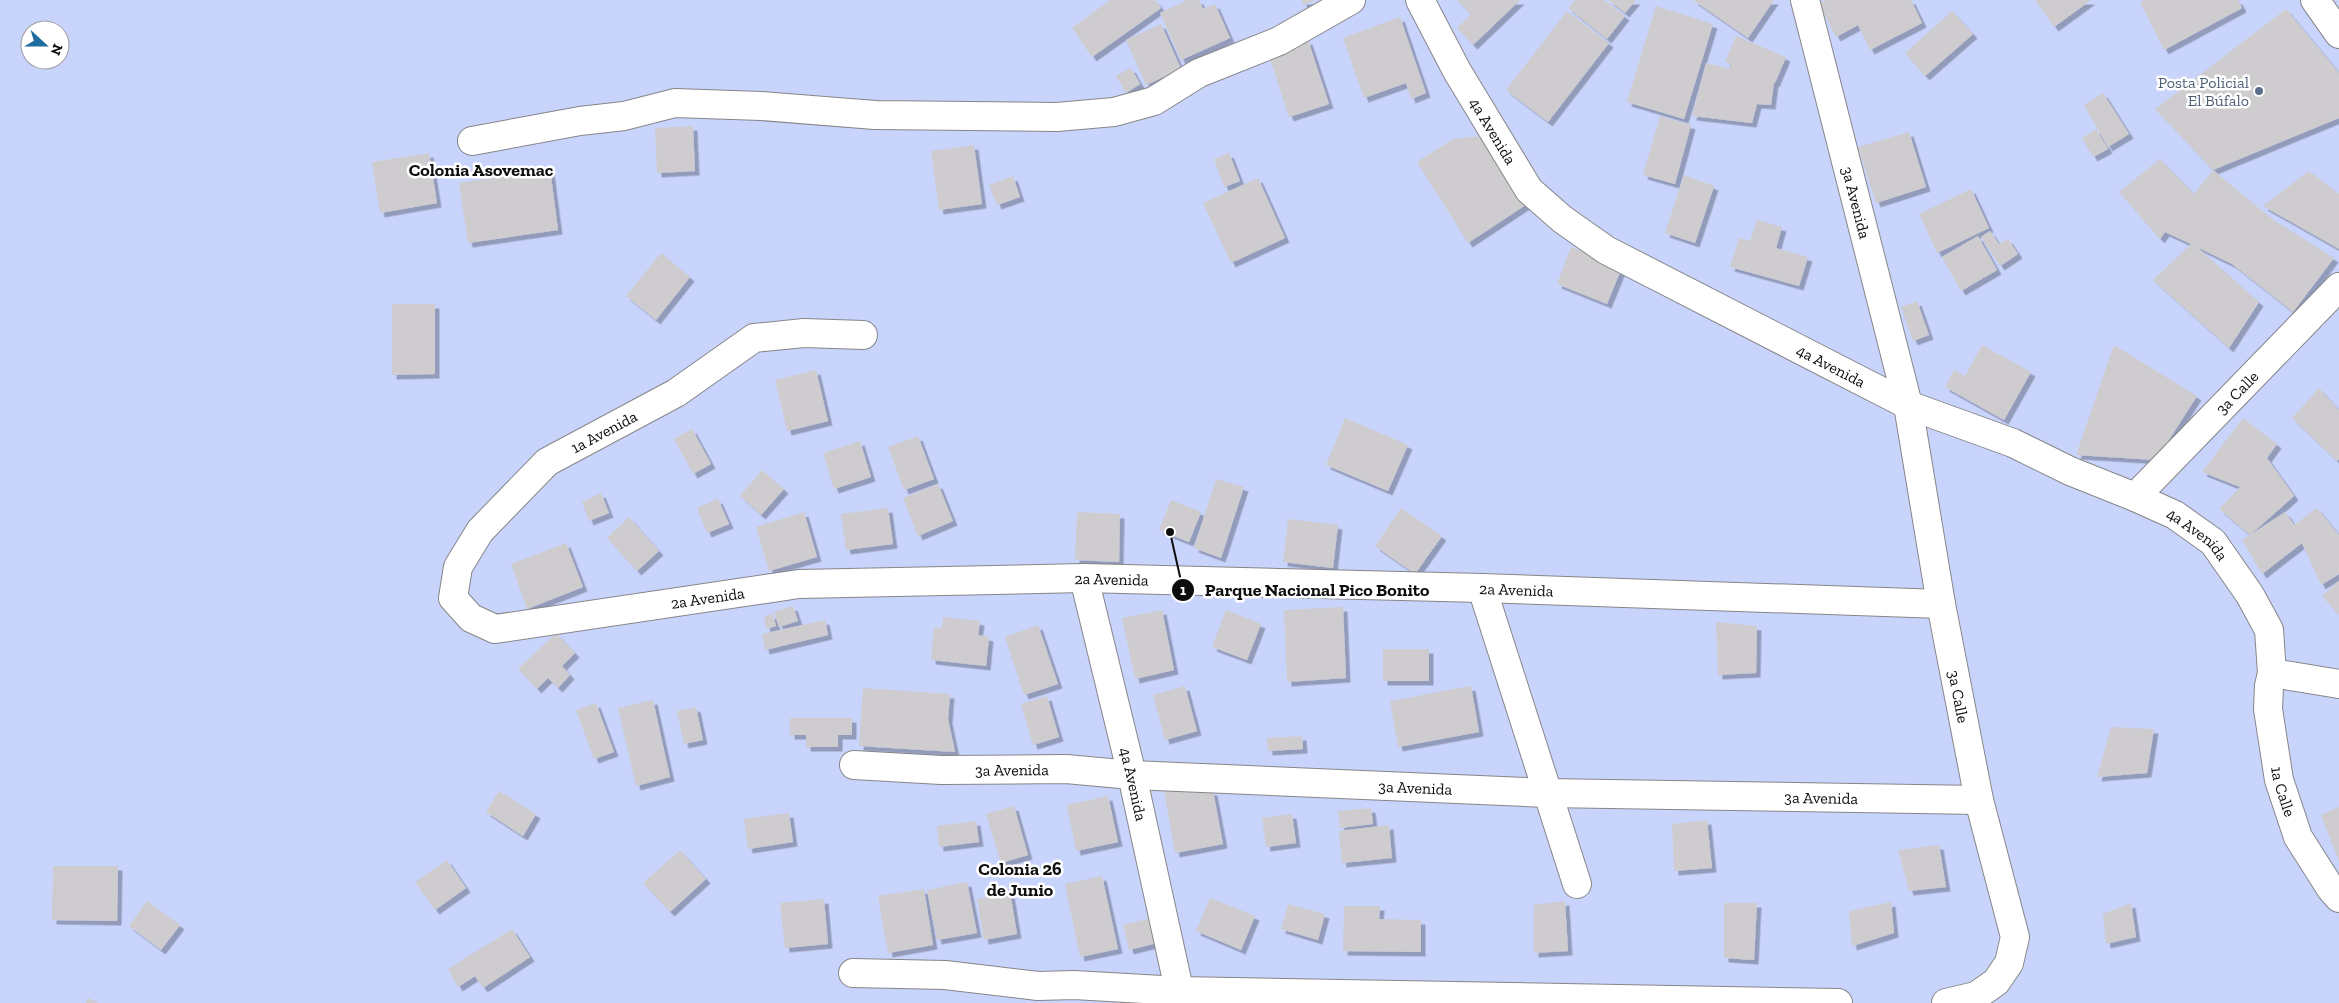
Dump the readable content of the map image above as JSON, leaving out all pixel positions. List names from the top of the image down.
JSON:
{
  "streets": {
    "street": [
      "4a Avenida",
      "3a Avenida",
      "3a Calle",
      "1a Avenida",
      "2a Avenida",
      "1a Calle"
    ]
  },
  "crossings": [
    ["4a Avenida", "3a Avenida"],
    ["4a Avenida", "3a Calle"],
    ["4a Avenida", "2a Avenida"],
    ["4a Avenida", "1a Calle"],
    ["3a Avenida", "3a Calle"],
    ["3a Calle", "2a Avenida"],
    ["1a Avenida", "2a Avenida"]
  ],
  "districts": ["Colonia Asovemac", "Colonia 26 de Junio"],
  "places": ["Posta Policial El Búfalo", "Parque Nacional Pico Bonito"],
  "north": "right"
}
